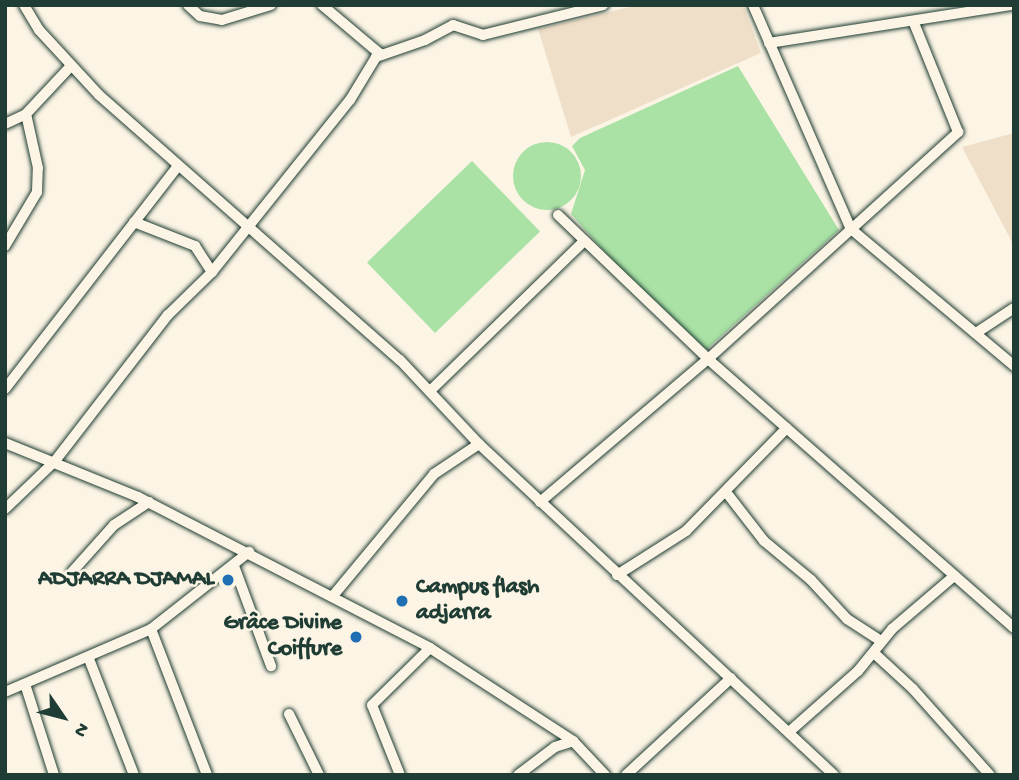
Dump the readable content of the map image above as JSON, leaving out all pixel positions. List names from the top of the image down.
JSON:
{
  "places": ["ADJARRA DJAMAL", "Campus flash adjarra", "Grâce Divine Coiffure"],
  "north": "bottom right"
}
